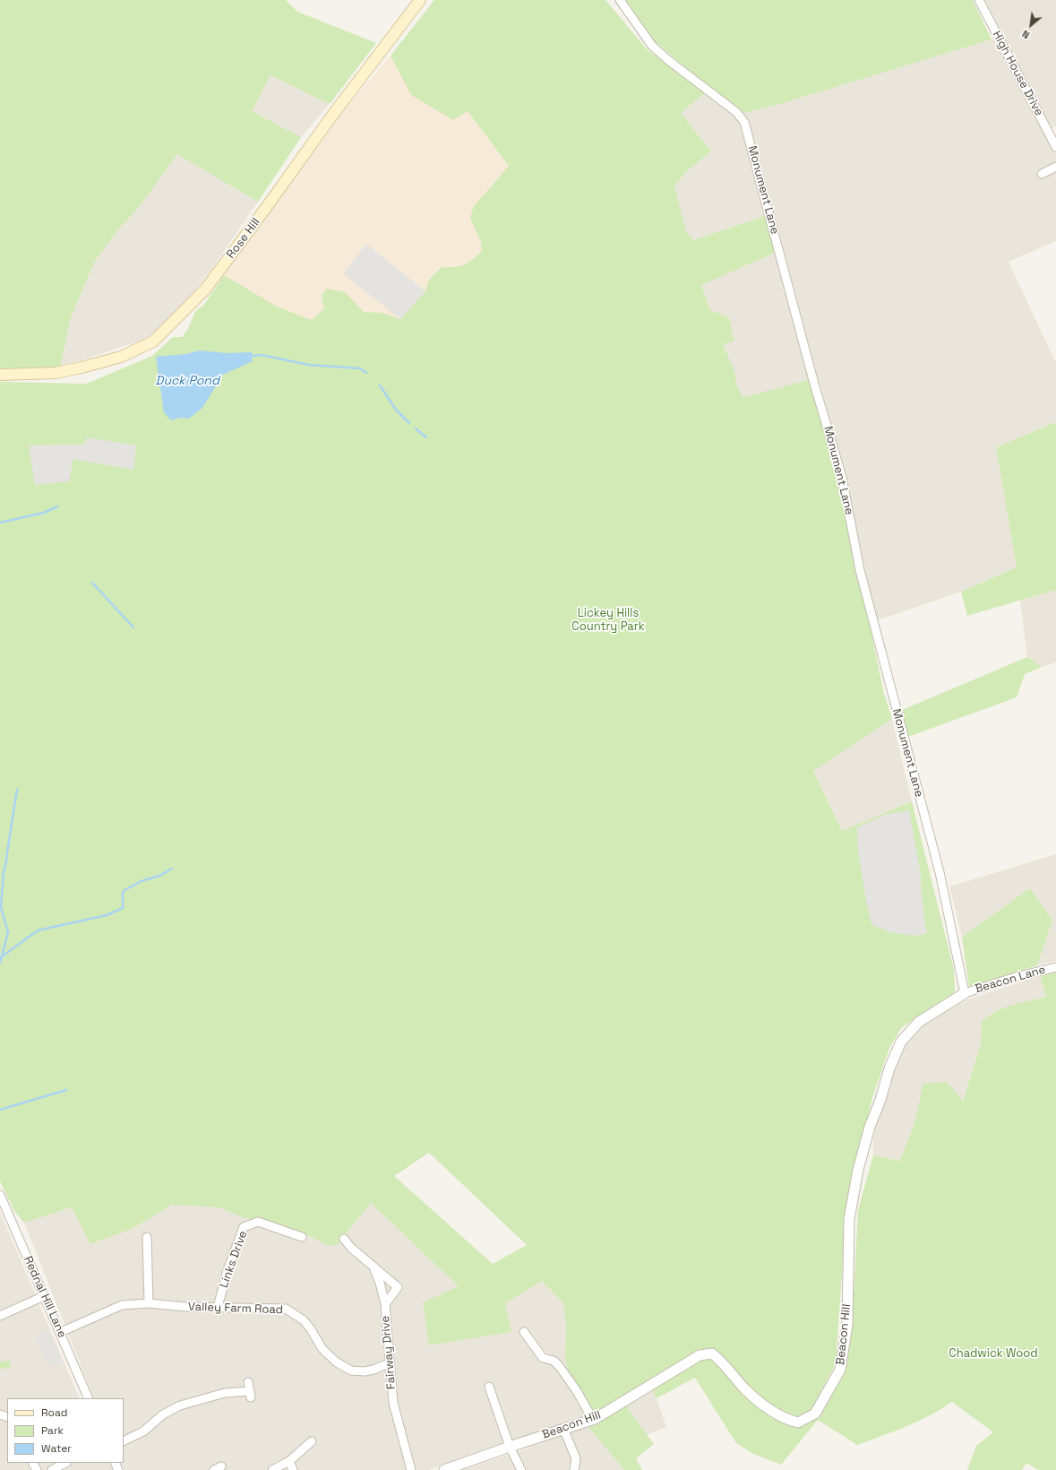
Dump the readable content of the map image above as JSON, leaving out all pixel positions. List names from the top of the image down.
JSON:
{
  "streets": {
    "main road": ["Rose Hill"],
    "street": [
      "High House Drive",
      "Monument Lane",
      "Beacon Lane",
      "Links Drive",
      "Rednal Hill Lane",
      "Valley Farm Road",
      "Beacon Hill",
      "Fairway Drive"
    ]
  },
  "crossings": [
    ["Monument Lane", "Beacon Lane"],
    ["Monument Lane", "Beacon Hill"],
    ["Beacon Lane", "Beacon Hill"],
    ["Links Drive", "Valley Farm Road"],
    ["Rednal Hill Lane", "Valley Farm Road"],
    ["Valley Farm Road", "Fairway Drive"]
  ],
  "water": ["Duck Pond"],
  "parks": ["Lickey Hills Country Park", "Chadwick Wood"],
  "legend": ["Road", "Park", "Water"],
  "north": "bottom left"
}
